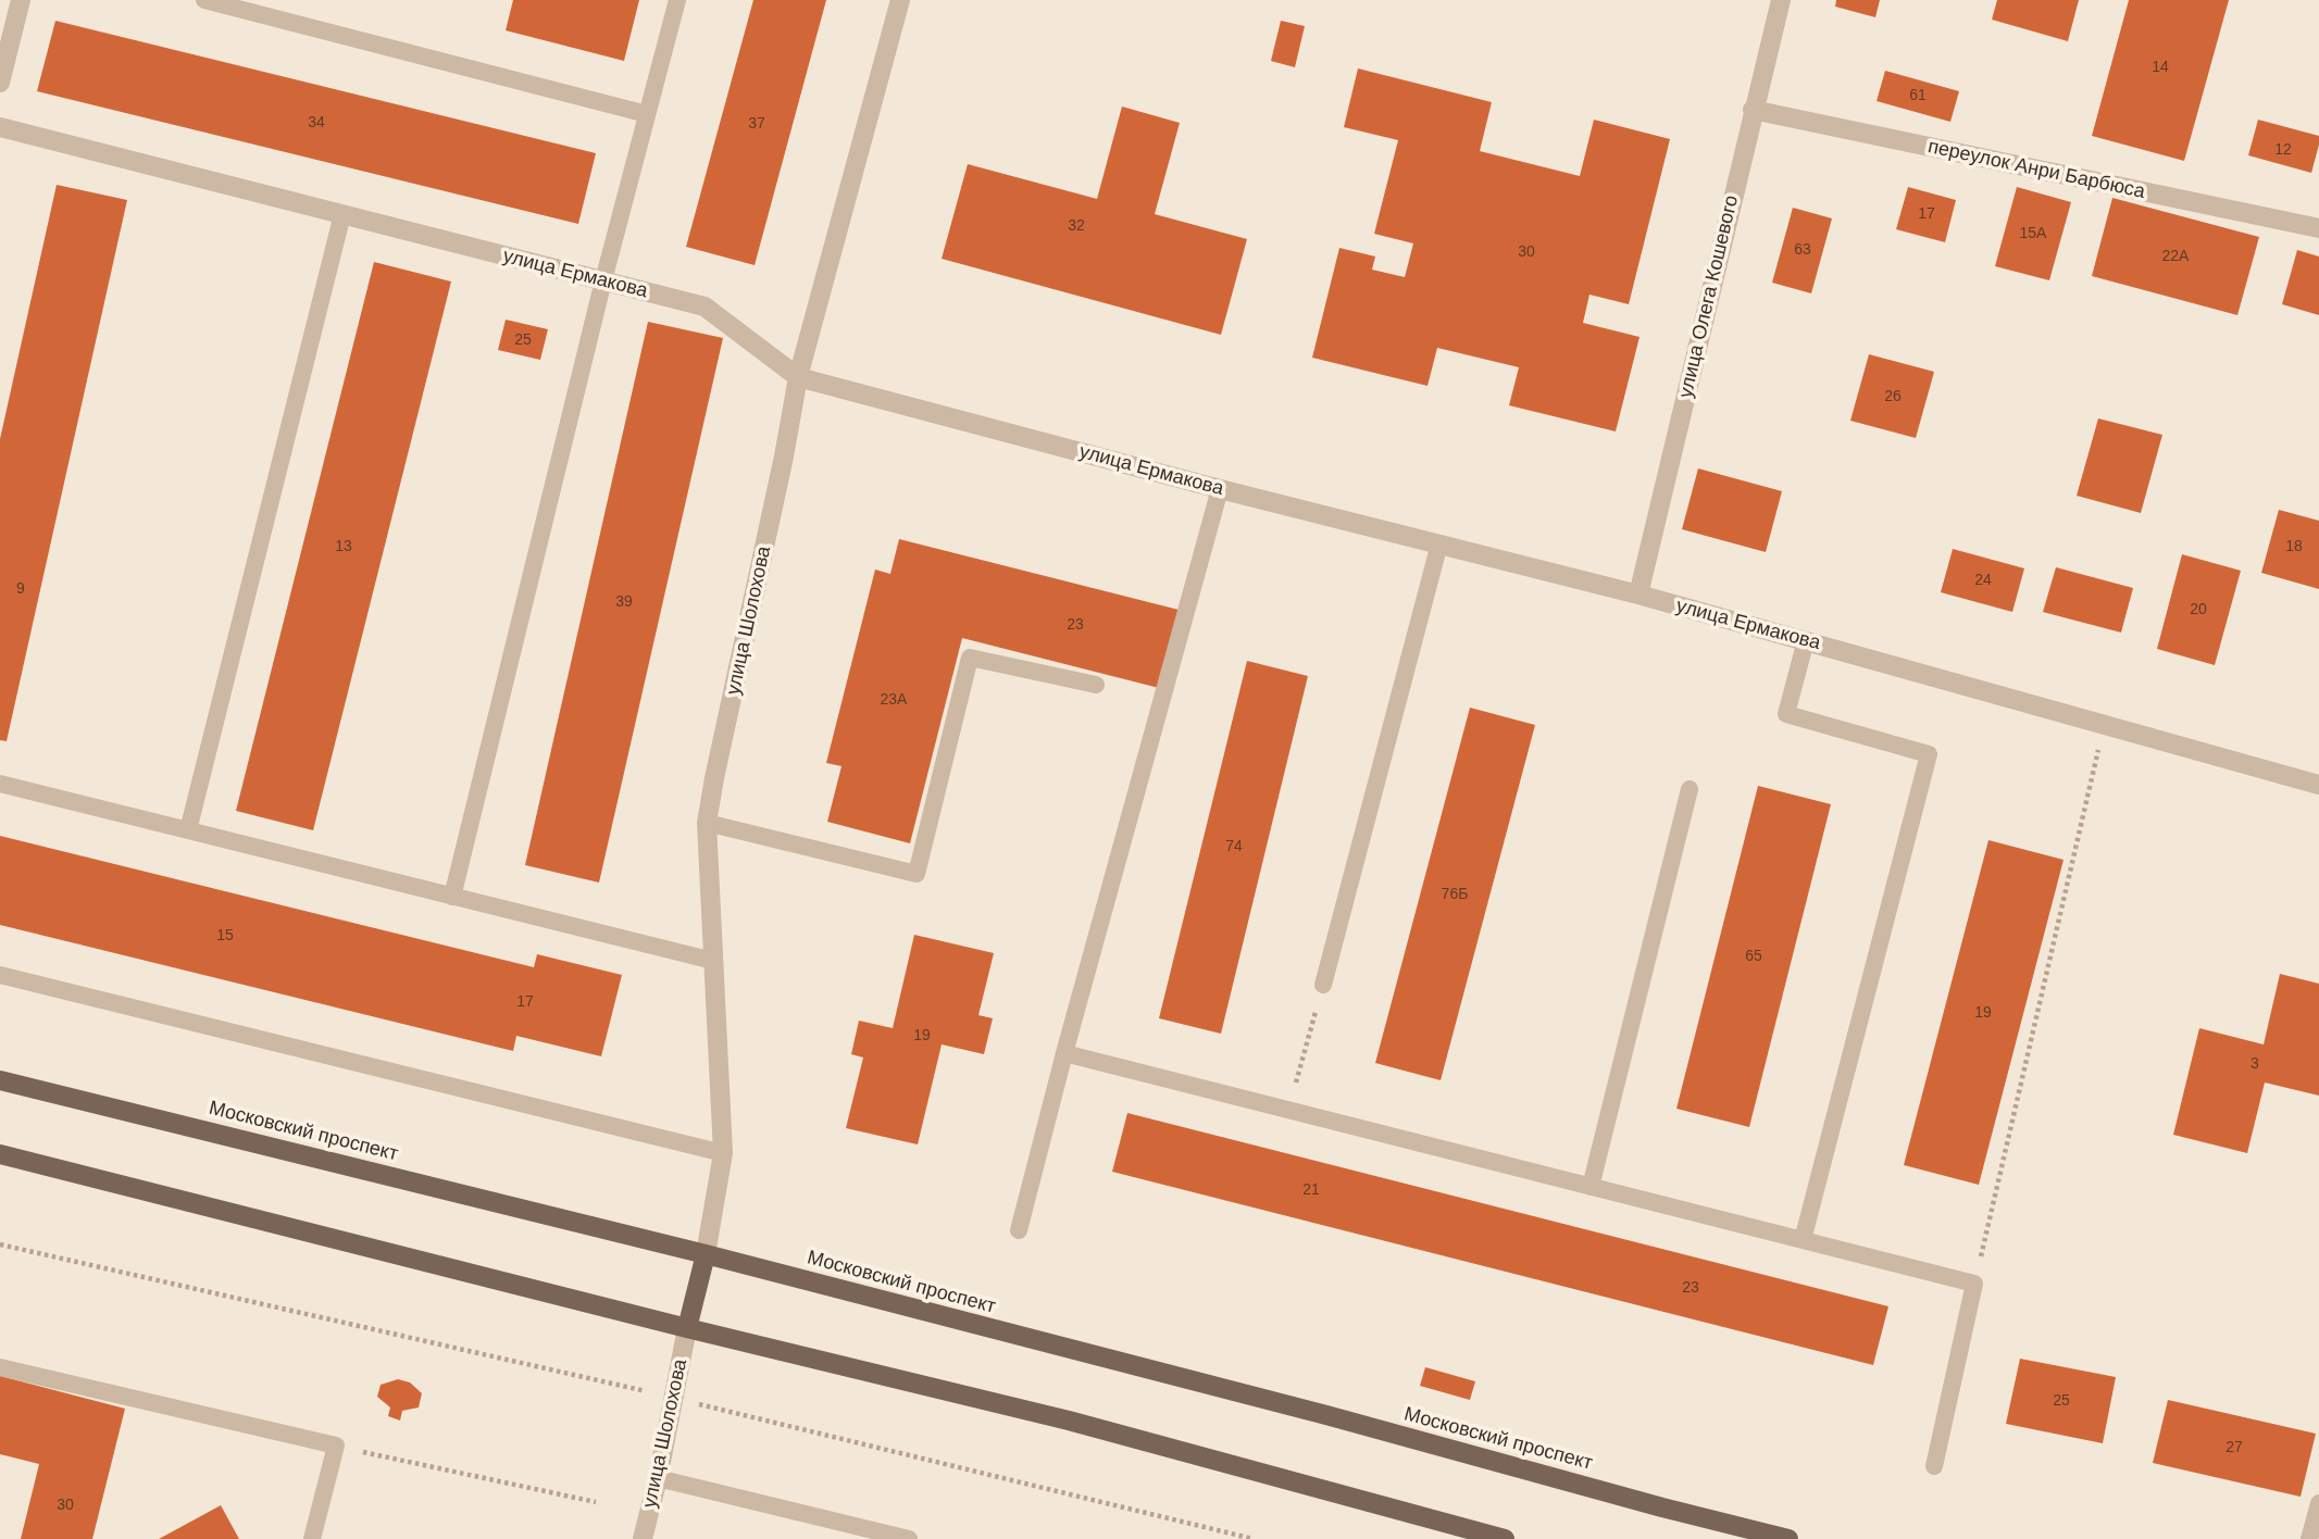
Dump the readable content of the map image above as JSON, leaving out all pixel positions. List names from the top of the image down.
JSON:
{
  "streets": {
    "main road": ["Московский проспект"],
    "street": [
      "переулок Анри Барбюса",
      "улица Ермакова",
      "улица Олега Кошевого",
      "улица Шолохова"
    ]
  },
  "crossings": [
    ["переулок Анри Барбюса", "улица Олега Кошевого"],
    ["улица Ермакова", "улица Олега Кошевого"],
    ["улица Ермакова", "улица Шолохова"],
    ["улица Шолохова", "Московский проспект"]
  ],
  "house_numbers": [
    "14",
    "61",
    "34",
    "37",
    "12",
    "17",
    "32",
    "15А",
    "63",
    "30",
    "22А",
    "25",
    "26",
    "13",
    "18",
    "24",
    "9",
    "39",
    "20",
    "23",
    "23А",
    "74",
    "76Б",
    "15",
    "65",
    "17",
    "19",
    "19",
    "3",
    "21",
    "23",
    "25",
    "27",
    "30"
  ]
}
